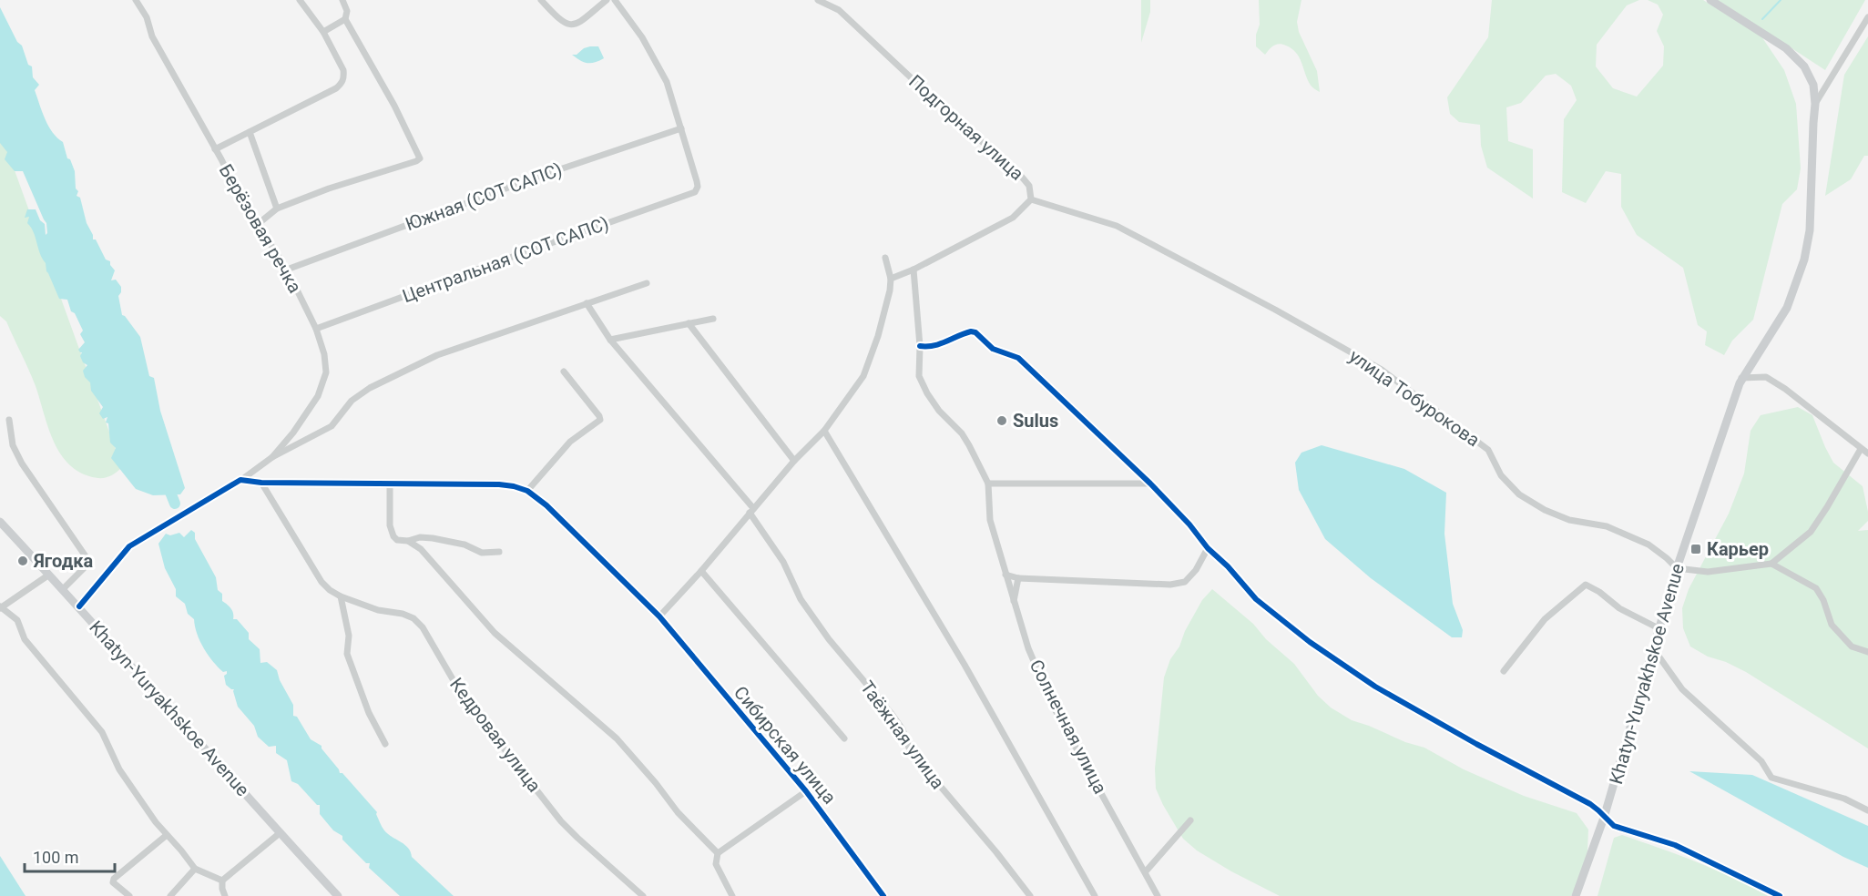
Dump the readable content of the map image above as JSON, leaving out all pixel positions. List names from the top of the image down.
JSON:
{
  "streets": {
    "street": [
      "Подгорная улица",
      "Южная (СОТ САПС)",
      "Берёзовая речка",
      "Центральная (СОТ САПС)",
      "улица Тобурокова",
      "Khatyn-Yuryakhskoe Avenue",
      "Солнечная улица",
      "Кедровая улица",
      "Таёжная улица",
      "Сибирская улица"
    ]
  },
  "crossings": [
    ["Подгорная улица", "улица Тобурокова"],
    ["Южная (СОТ САПС)", "Берёзовая речка"],
    ["Южная (СОТ САПС)", "Центральная (СОТ САПС)"],
    ["Берёзовая речка", "Центральная (СОТ САПС)"],
    ["улица Тобурокова", "Khatyn-Yuryakhskoe Avenue"]
  ],
  "places": {
    "other": ["Sulus", "Ягодка"],
    "transit": ["Карьер"]
  },
  "scale_bar": "100 m"
}
